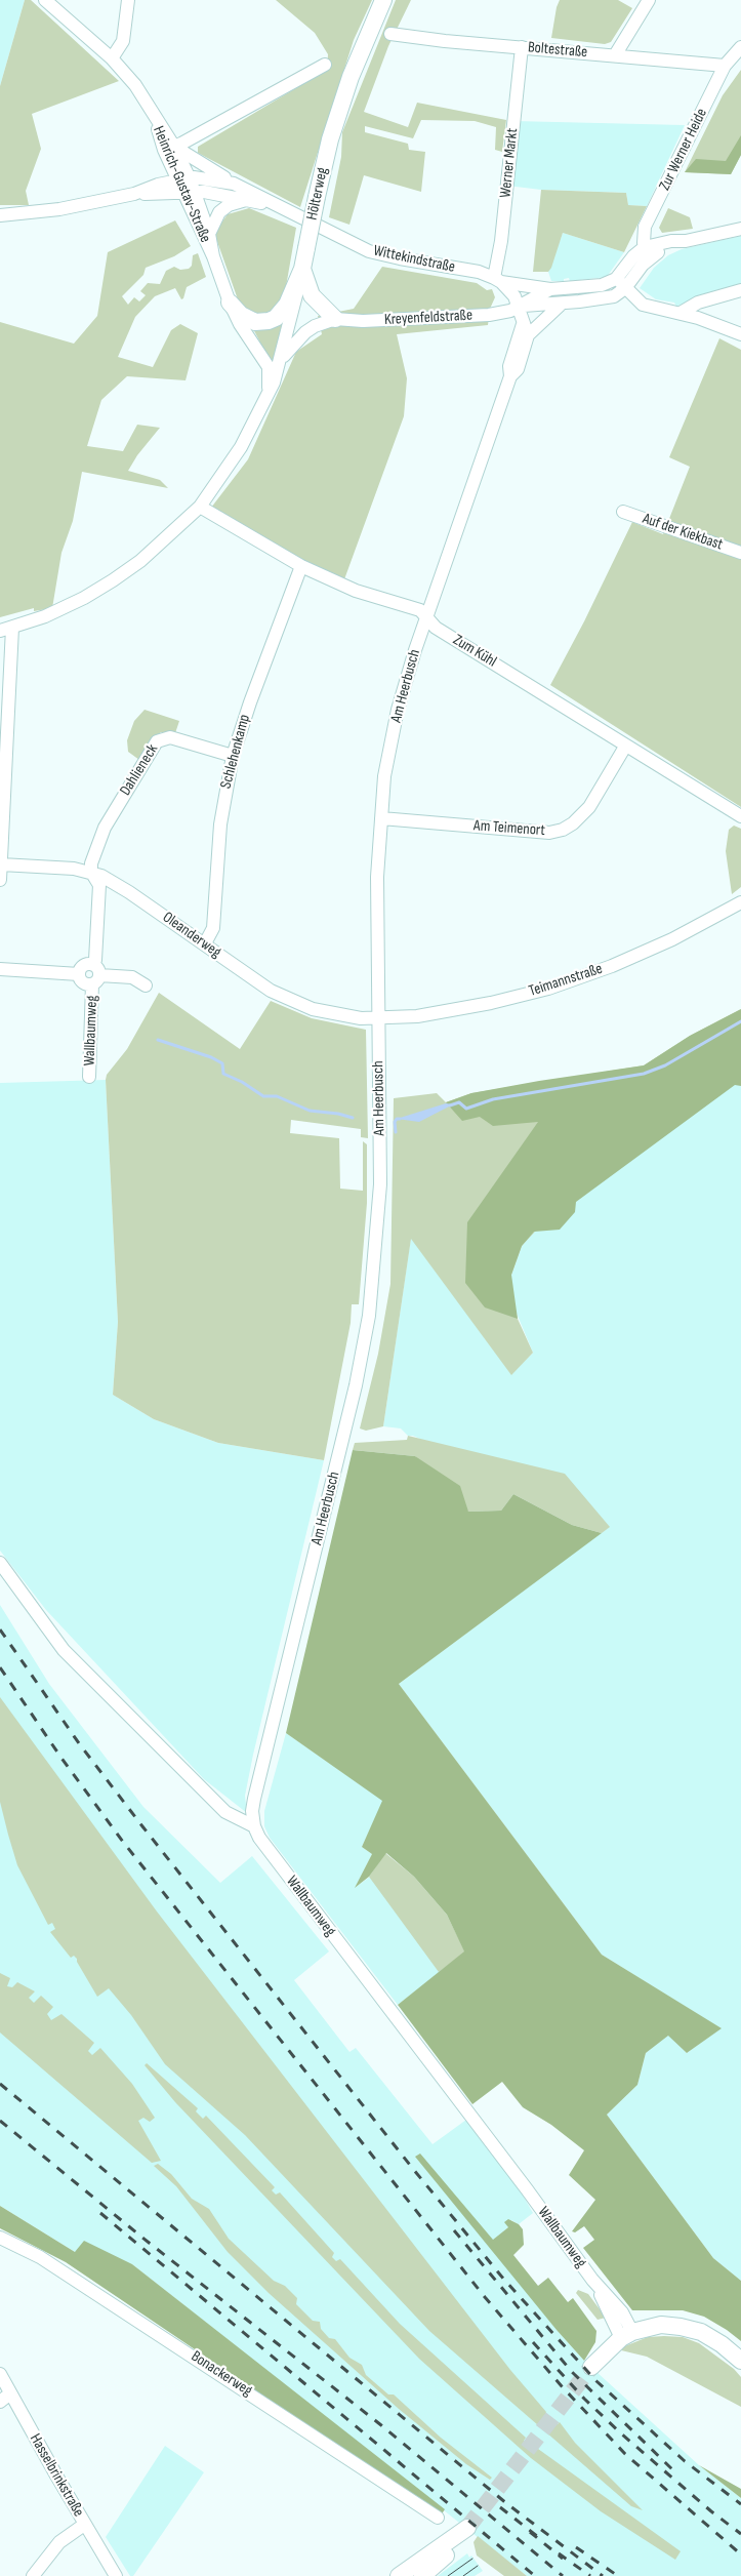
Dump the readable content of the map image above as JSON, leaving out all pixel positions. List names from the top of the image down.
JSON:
{
  "streets": {
    "main road": ["Hölterweg"],
    "street": [
      "Boltestraße",
      "Zur Werner Heide",
      "Werner Markt",
      "Heinrich-Gustav-Straße",
      "Wittekindstraße",
      "Kreyenfeldstraße",
      "Auf der Kiekbast",
      "Zum Kühl",
      "Am Heerbusch",
      "Schlehenkamp",
      "Dahlieneck",
      "Am Teimenort",
      "Oleanderweg",
      "Teimannstraße",
      "Wallbaumweg",
      "Bonackerweg",
      "Hasselbrinkstraße"
    ]
  },
  "crossings": [
    ["Boltestraße", "Zur Werner Heide"],
    ["Boltestraße", "Werner Markt"],
    ["Zur Werner Heide", "Kreyenfeldstraße"],
    ["Werner Markt", "Wittekindstraße"],
    ["Werner Markt", "Kreyenfeldstraße"],
    ["Heinrich-Gustav-Straße", "Hölterweg"],
    ["Heinrich-Gustav-Straße", "Wittekindstraße"],
    ["Wittekindstraße", "Kreyenfeldstraße"],
    ["Kreyenfeldstraße", "Am Heerbusch"],
    ["Zum Kühl", "Am Heerbusch"],
    ["Zum Kühl", "Schlehenkamp"],
    ["Zum Kühl", "Am Teimenort"],
    ["Am Heerbusch", "Am Teimenort"],
    ["Am Heerbusch", "Oleanderweg"],
    ["Am Heerbusch", "Teimannstraße"],
    ["Am Heerbusch", "Wallbaumweg"],
    ["Schlehenkamp", "Dahlieneck"],
    ["Schlehenkamp", "Oleanderweg"],
    ["Dahlieneck", "Oleanderweg"],
    ["Dahlieneck", "Wallbaumweg"],
    ["Oleanderweg", "Teimannstraße"],
    ["Oleanderweg", "Wallbaumweg"]
  ]
}
